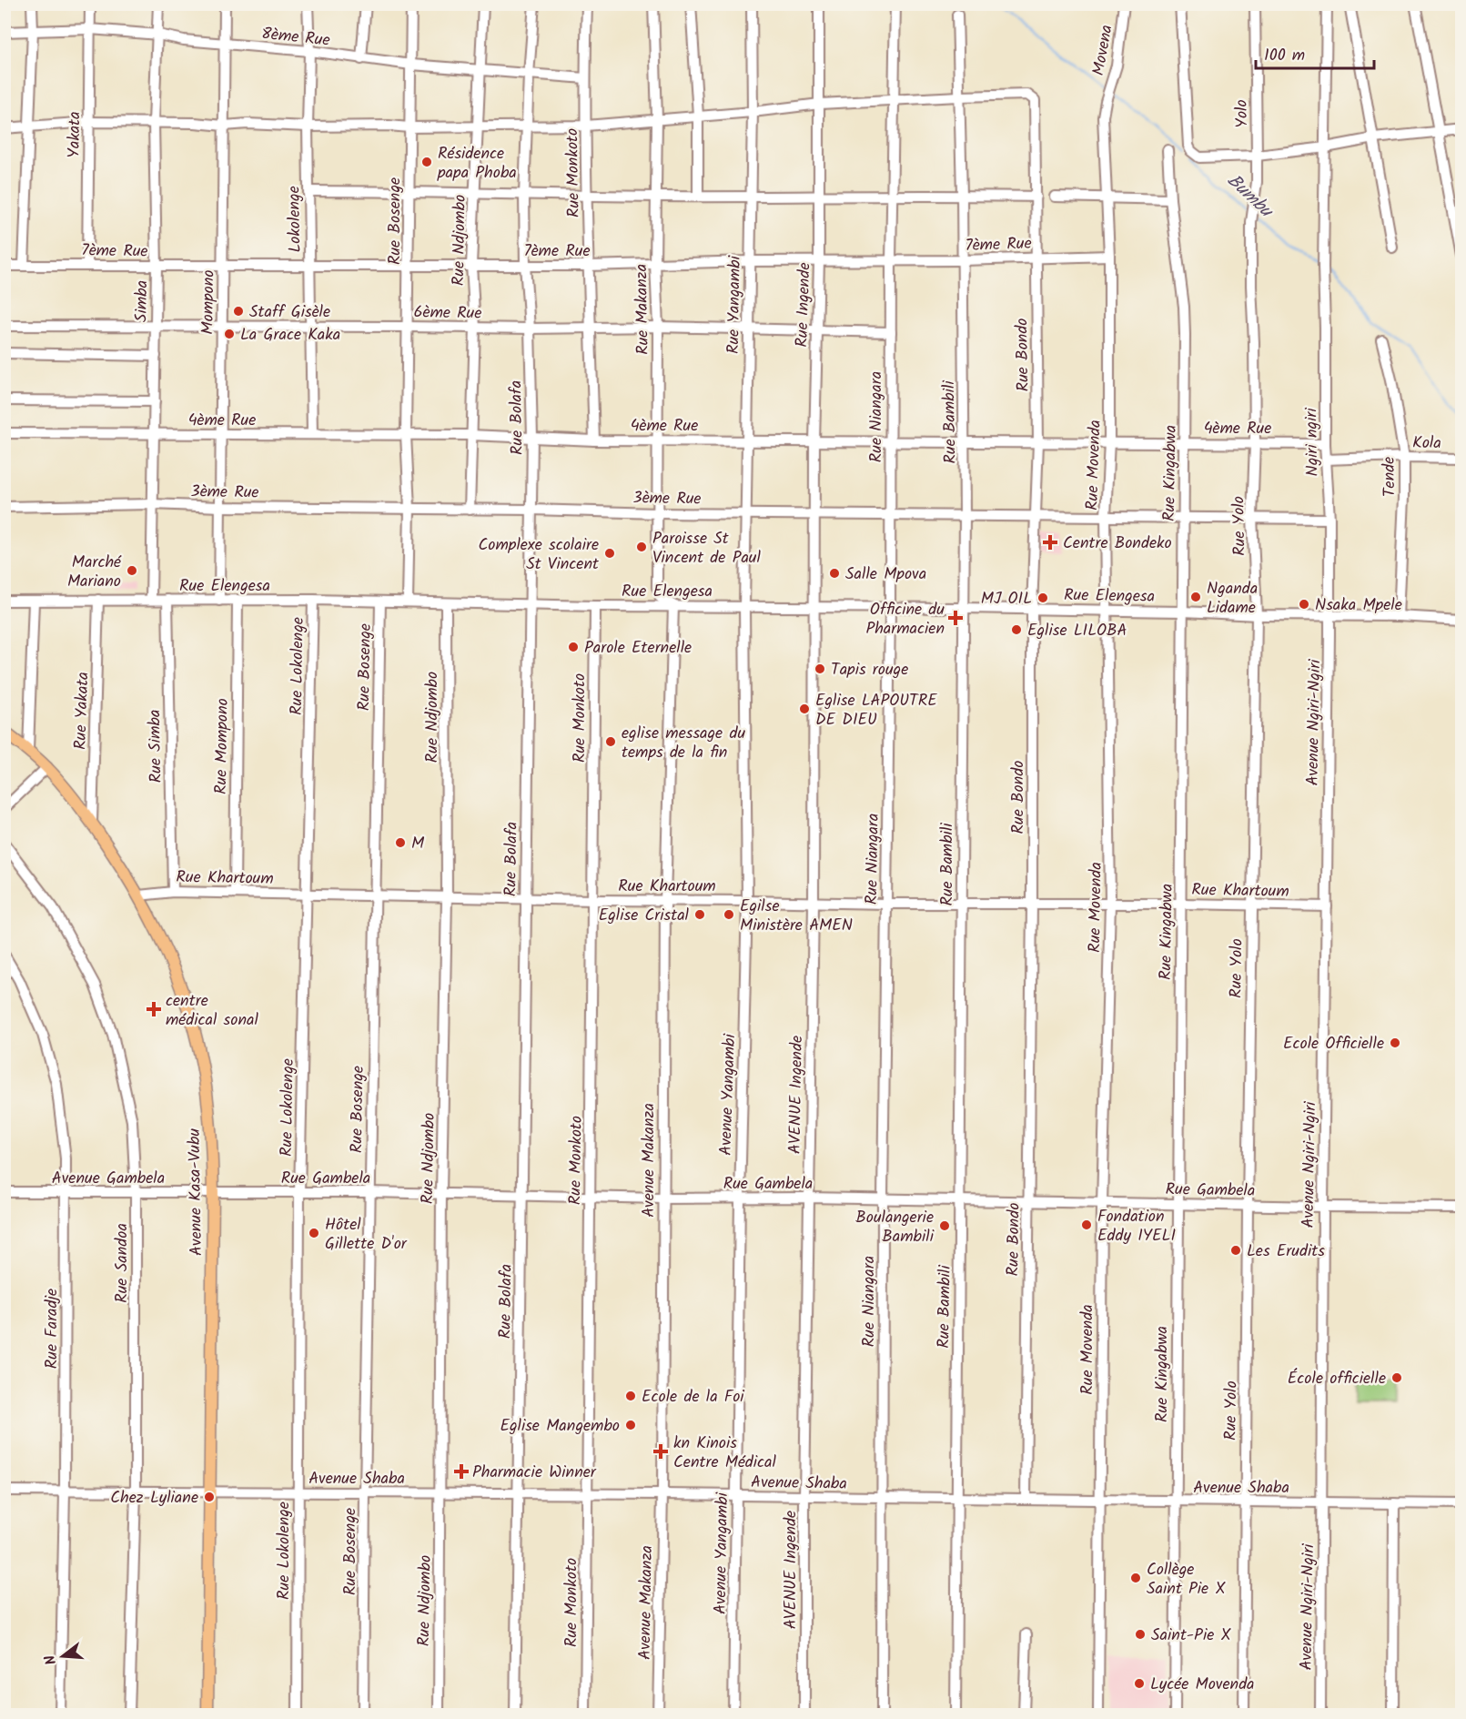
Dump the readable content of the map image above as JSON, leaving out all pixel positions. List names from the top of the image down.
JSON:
{
  "streets": {
    "main road": ["Avenue Kasa-Vubu"],
    "street": [
      "8ème Rue",
      "Movena",
      "Yolo",
      "Yakata",
      "Rue Monkoto",
      "Lokolenge",
      "Rue Bosenge",
      "Rue Ndjombo",
      "7ème Rue",
      "Simba",
      "Mompono",
      "Rue Yangambi",
      "Rue Ingende",
      "Rue Makanza",
      "6ème Rue",
      "Rue Bondo",
      "Rue Niangara",
      "Rue Bolafa",
      "4ème Rue",
      "Rue Bambili",
      "Ngiri ngiri",
      "Kola",
      "Rue Movenda",
      "Rue Kingabwa",
      "Tende",
      "3ème Rue",
      "Rue Yolo",
      "Rue Elengesa",
      "Rue Lokolenge",
      "Rue Yakata",
      "Avenue Ngiri-Ngiri",
      "Rue Simba",
      "Rue Mompono",
      "Rue Khartoum",
      "Avenue Yangambi",
      "AVENUE Ingende",
      "Avenue Makanza",
      "Avenue Gambela",
      "Rue Gambela",
      "Rue Sandoa",
      "Rue Faradje",
      "Avenue Shaba"
    ]
  },
  "crossings": [
    ["8ème Rue", "Yakata"],
    ["8ème Rue", "Rue Monkoto"],
    ["8ème Rue", "Lokolenge"],
    ["8ème Rue", "Rue Bosenge"],
    ["8ème Rue", "Rue Ndjombo"],
    ["8ème Rue", "Simba"],
    ["8ème Rue", "Mompono"],
    ["8ème Rue", "Rue Bolafa"],
    ["Movena", "Rue Movenda"],
    ["Yolo", "Rue Yolo"],
    ["Yakata", "7ème Rue"],
    ["Rue Monkoto", "7ème Rue"],
    ["Rue Monkoto", "6ème Rue"],
    ["Rue Monkoto", "4ème Rue"],
    ["Rue Monkoto", "Rue Elengesa"],
    ["Rue Monkoto", "Rue Khartoum"],
    ["Rue Monkoto", "Rue Gambela"],
    ["Rue Monkoto", "Avenue Shaba"],
    ["Lokolenge", "7ème Rue"],
    ["Lokolenge", "6ème Rue"],
    ["Lokolenge", "4ème Rue"],
    ["Rue Bosenge", "7ème Rue"],
    ["Rue Bosenge", "6ème Rue"],
    ["Rue Bosenge", "4ème Rue"],
    ["Rue Bosenge", "3ème Rue"],
    ["Rue Bosenge", "Rue Elengesa"],
    ["Rue Bosenge", "Rue Khartoum"],
    ["Rue Bosenge", "Rue Gambela"],
    ["Rue Bosenge", "Avenue Shaba"],
    ["Rue Ndjombo", "7ème Rue"],
    ["Rue Ndjombo", "6ème Rue"],
    ["Rue Ndjombo", "4ème Rue"],
    ["Rue Ndjombo", "3ème Rue"],
    ["Rue Ndjombo", "Rue Elengesa"],
    ["Rue Ndjombo", "Rue Khartoum"],
    ["Rue Ndjombo", "Rue Gambela"],
    ["Rue Ndjombo", "Avenue Shaba"],
    ["7ème Rue", "Simba"],
    ["7ème Rue", "Mompono"],
    ["7ème Rue", "Rue Yangambi"],
    ["7ème Rue", "Rue Ingende"],
    ["7ème Rue", "Rue Makanza"],
    ["7ème Rue", "Rue Bondo"],
    ["7ème Rue", "Rue Niangara"],
    ["7ème Rue", "Rue Bolafa"],
    ["7ème Rue", "Rue Bambili"],
    ["7ème Rue", "Rue Movenda"],
    ["Simba", "6ème Rue"],
    ["Simba", "4ème Rue"],
    ["Simba", "3ème Rue"],
    ["Simba", "Rue Elengesa"],
    ["Mompono", "6ème Rue"],
    ["Mompono", "4ème Rue"],
    ["Mompono", "3ème Rue"],
    ["Mompono", "Rue Elengesa"],
    ["Rue Yangambi", "6ème Rue"],
    ["Rue Yangambi", "4ème Rue"],
    ["Rue Yangambi", "3ème Rue"],
    ["Rue Yangambi", "Rue Elengesa"],
    ["Rue Yangambi", "Avenue Yangambi"],
    ["Rue Ingende", "6ème Rue"],
    ["Rue Ingende", "4ème Rue"],
    ["Rue Ingende", "3ème Rue"],
    ["Rue Ingende", "Rue Elengesa"],
    ["Rue Ingende", "AVENUE Ingende"],
    ["Rue Makanza", "6ème Rue"],
    ["Rue Makanza", "4ème Rue"],
    ["Rue Makanza", "3ème Rue"],
    ["Rue Makanza", "Rue Elengesa"],
    ["Rue Makanza", "Avenue Makanza"],
    ["6ème Rue", "Rue Niangara"],
    ["6ème Rue", "Rue Bolafa"],
    ["Rue Bondo", "4ème Rue"],
    ["Rue Bondo", "Rue Bambili"],
    ["Rue Bondo", "3ème Rue"],
    ["Rue Bondo", "Rue Elengesa"],
    ["Rue Bondo", "Rue Khartoum"],
    ["Rue Bondo", "Rue Gambela"],
    ["Rue Bondo", "Avenue Shaba"],
    ["Rue Niangara", "4ème Rue"],
    ["Rue Niangara", "3ème Rue"],
    ["Rue Niangara", "Rue Elengesa"],
    ["Rue Niangara", "Rue Khartoum"],
    ["Rue Niangara", "Rue Gambela"],
    ["Rue Niangara", "Avenue Shaba"],
    ["Rue Bolafa", "4ème Rue"],
    ["Rue Bolafa", "3ème Rue"],
    ["Rue Bolafa", "Rue Elengesa"],
    ["Rue Bolafa", "Rue Khartoum"],
    ["Rue Bolafa", "Rue Gambela"],
    ["Rue Bolafa", "Avenue Shaba"],
    ["4ème Rue", "Rue Bambili"],
    ["4ème Rue", "Ngiri ngiri"],
    ["4ème Rue", "Rue Movenda"],
    ["4ème Rue", "Rue Kingabwa"],
    ["4ème Rue", "Rue Yolo"],
    ["Rue Bambili", "3ème Rue"],
    ["Rue Bambili", "Rue Elengesa"],
    ["Rue Bambili", "Rue Khartoum"],
    ["Rue Bambili", "Rue Gambela"],
    ["Rue Bambili", "Avenue Shaba"],
    ["Ngiri ngiri", "Kola"],
    ["Ngiri ngiri", "3ème Rue"],
    ["Ngiri ngiri", "Rue Elengesa"],
    ["Ngiri ngiri", "Avenue Ngiri-Ngiri"],
    ["Kola", "Tende"],
    ["Rue Movenda", "3ème Rue"],
    ["Rue Movenda", "Rue Elengesa"],
    ["Rue Movenda", "Rue Khartoum"],
    ["Rue Movenda", "Rue Gambela"],
    ["Rue Movenda", "Avenue Shaba"],
    ["Rue Kingabwa", "3ème Rue"],
    ["Rue Kingabwa", "Rue Elengesa"],
    ["Rue Kingabwa", "Rue Khartoum"],
    ["Rue Kingabwa", "Rue Gambela"],
    ["Rue Kingabwa", "Avenue Shaba"],
    ["Tende", "Rue Elengesa"],
    ["3ème Rue", "Rue Yolo"],
    ["Rue Yolo", "Rue Elengesa"],
    ["Rue Yolo", "Rue Khartoum"],
    ["Rue Yolo", "Rue Gambela"],
    ["Rue Yolo", "Avenue Shaba"],
    ["Rue Elengesa", "Rue Lokolenge"],
    ["Rue Elengesa", "Rue Yakata"],
    ["Rue Elengesa", "Avenue Ngiri-Ngiri"],
    ["Rue Elengesa", "Rue Simba"],
    ["Rue Elengesa", "Rue Mompono"],
    ["Rue Elengesa", "Avenue Yangambi"],
    ["Rue Elengesa", "AVENUE Ingende"],
    ["Rue Elengesa", "Avenue Makanza"],
    ["Rue Lokolenge", "Rue Khartoum"],
    ["Rue Lokolenge", "Rue Gambela"],
    ["Rue Lokolenge", "Avenue Shaba"],
    ["Rue Yakata", "Avenue Kasa-Vubu"],
    ["Avenue Ngiri-Ngiri", "Rue Khartoum"],
    ["Avenue Ngiri-Ngiri", "Rue Gambela"],
    ["Avenue Ngiri-Ngiri", "Avenue Shaba"],
    ["Rue Simba", "Rue Khartoum"],
    ["Rue Mompono", "Rue Khartoum"],
    ["Rue Khartoum", "Avenue Yangambi"],
    ["Rue Khartoum", "AVENUE Ingende"],
    ["Rue Khartoum", "Avenue Makanza"],
    ["Rue Khartoum", "Avenue Kasa-Vubu"],
    ["Avenue Yangambi", "Rue Gambela"],
    ["Avenue Yangambi", "Avenue Shaba"],
    ["AVENUE Ingende", "Rue Gambela"],
    ["AVENUE Ingende", "Avenue Shaba"],
    ["Avenue Makanza", "Rue Gambela"],
    ["Avenue Makanza", "Avenue Shaba"],
    ["Avenue Gambela", "Rue Gambela"],
    ["Avenue Gambela", "Avenue Kasa-Vubu"],
    ["Avenue Gambela", "Rue Sandoa"],
    ["Avenue Gambela", "Rue Faradje"],
    ["Rue Gambela", "Avenue Kasa-Vubu"],
    ["Avenue Kasa-Vubu", "Avenue Shaba"],
    ["Rue Sandoa", "Avenue Shaba"],
    ["Rue Faradje", "Avenue Shaba"]
  ],
  "water": ["Bumbu"],
  "places": {
    "other": [
      "Résidence papa Phoba",
      "Staff Gisèle",
      "La Grace Kaka",
      "Paroisse St Vincent de Paul",
      "Complexe scolaire St Vincent",
      "Marché Mariano",
      "Salle Mpova",
      "Nganda Lidame",
      "MJ OIL",
      "Nsaka Mpele",
      "Eglise LILOBA",
      "Parole Eternelle",
      "Tapis rouge",
      "Eglise LAPOUTRE DE DIEU",
      "eglise message du temps de la fin",
      "M",
      "Eglise Cristal",
      "Egilse Ministère AMEN",
      "Ecole Officielle",
      "Fondation Eddy IYELI",
      "Boulangerie Bambili",
      "Hôtel Gillette D'or",
      "Les Erudits",
      "École officielle",
      "Ecole de la Foi",
      "Eglise Mangembo",
      "Chez Lyliane",
      "Collège Saint Pie X",
      "Saint-Pie X",
      "Lycée Movenda"
    ],
    "health": [
      "Centre Bondeko",
      "Officine du Pharmacien",
      "centre médical sonal",
      "kn Kinois Centre Médical",
      "Pharmacie Winner"
    ]
  },
  "scale_bar": "100 m",
  "north": "left"
}
